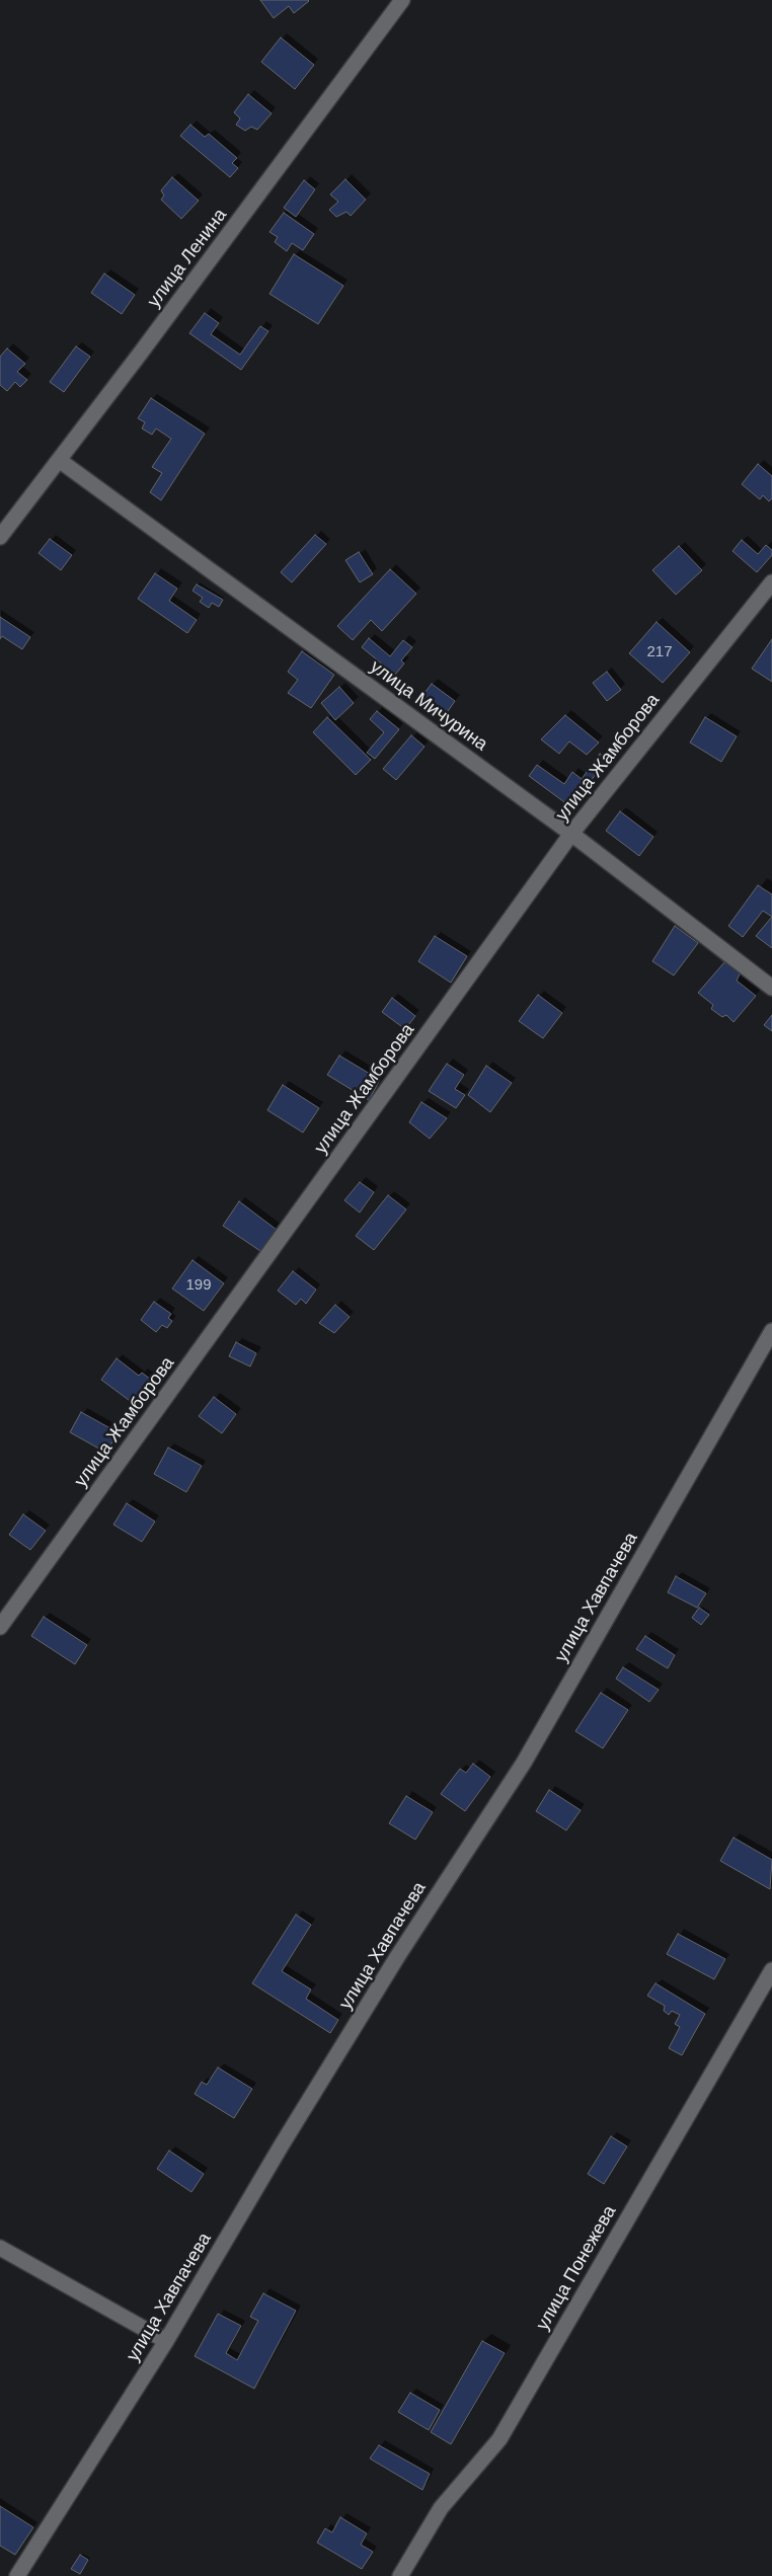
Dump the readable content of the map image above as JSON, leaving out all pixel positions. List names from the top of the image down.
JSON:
{
  "streets": {
    "street": [
      "улица Ленина",
      "улица Мичурина",
      "улица Жамборова",
      "улица Хавпачева",
      "улица Понежева"
    ]
  },
  "crossings": [
    ["улица Ленина", "улица Мичурина"],
    ["улица Мичурина", "улица Жамборова"]
  ],
  "house_numbers": ["217", "199"]
}
